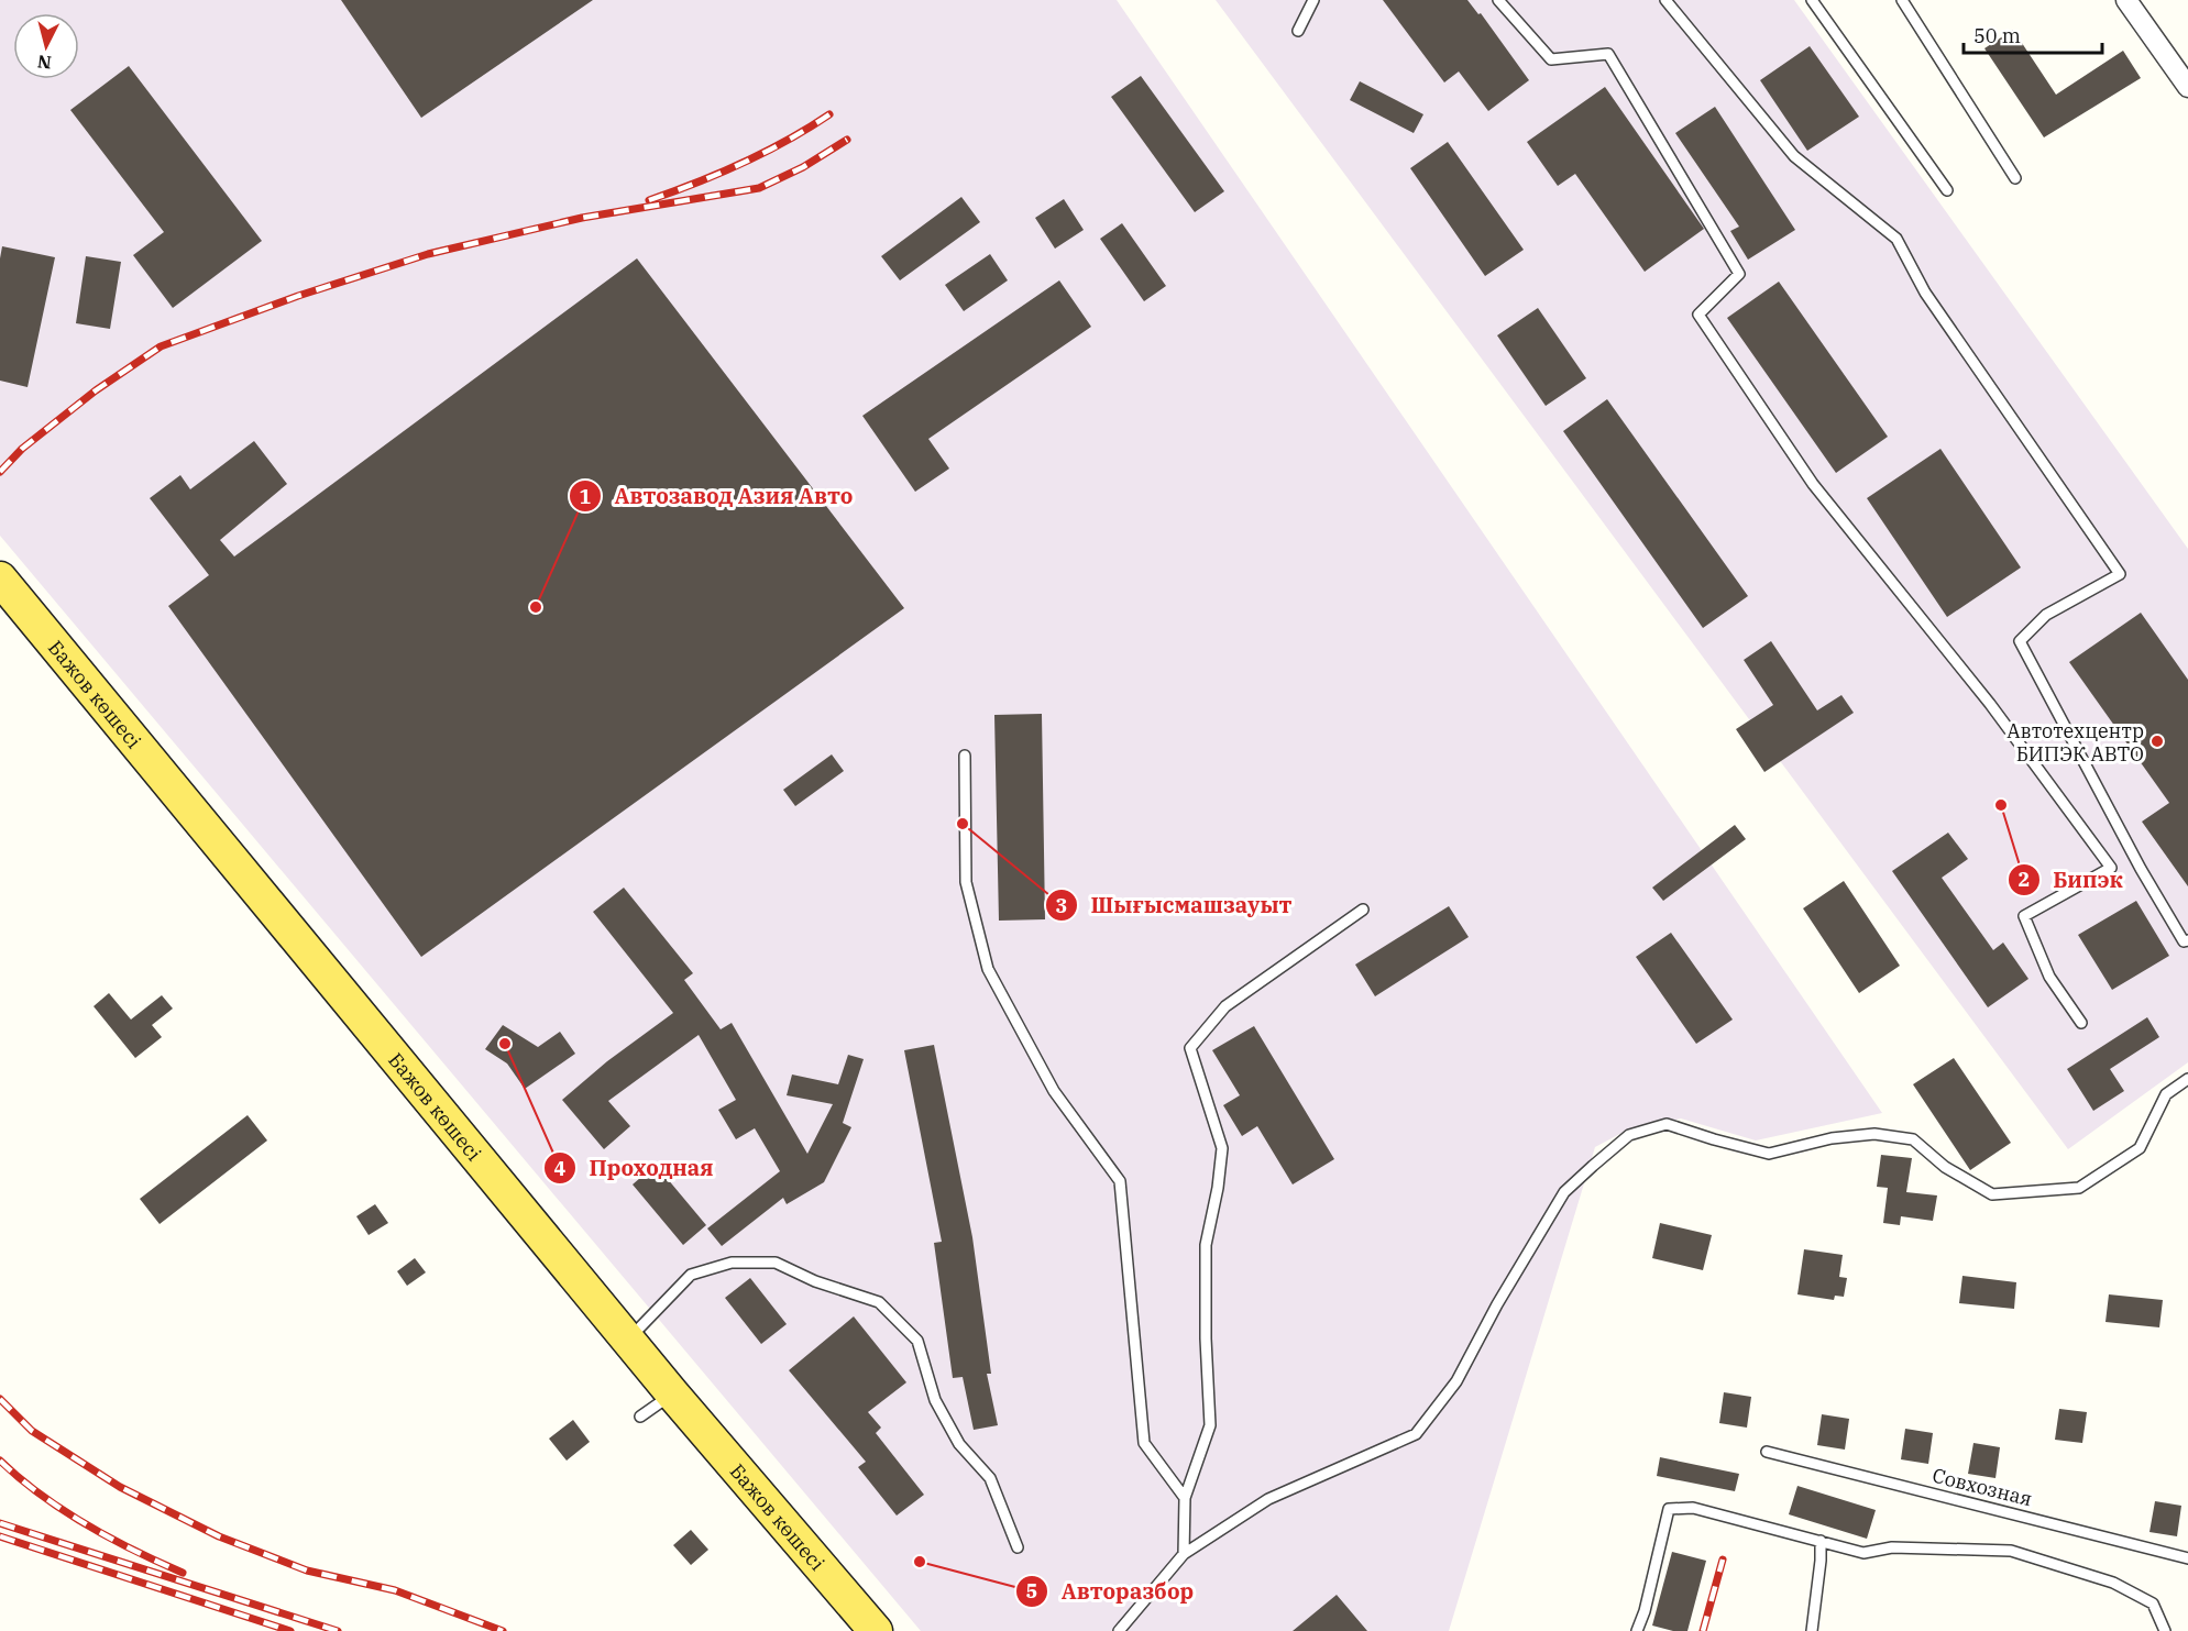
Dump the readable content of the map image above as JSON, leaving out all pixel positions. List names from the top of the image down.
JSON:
{
  "streets": {
    "main road": ["Бажов көшесі"],
    "lane": ["Совхозная"]
  },
  "places": [
    "Автозавод Азия Авто",
    "Автотехцентр БИПЭК АВТО",
    "Бипэк",
    "Шығысмашзауыт",
    "Проходная",
    "Авторазбор"
  ],
  "scale_bar": "50 m",
  "north": "bottom"
}
